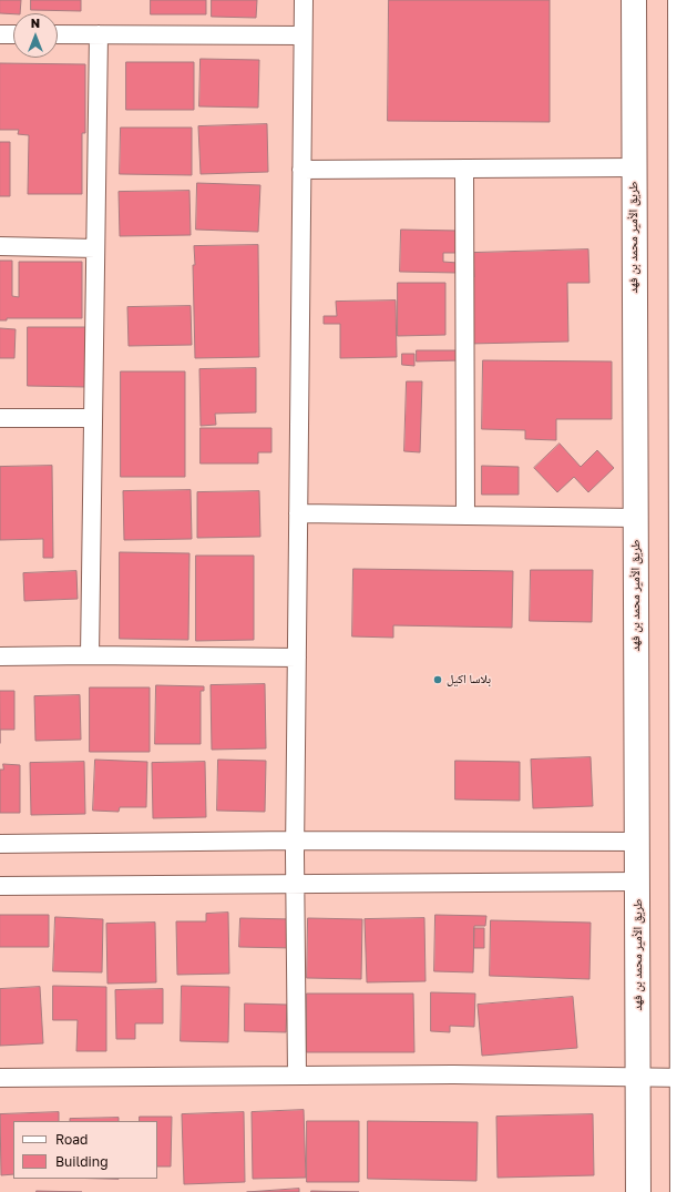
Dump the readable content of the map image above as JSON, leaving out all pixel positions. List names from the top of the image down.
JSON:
{
  "streets": {
    "highway": ["طريق الأمير محمد بن فهد"]
  },
  "places": ["بلاسا اكيل"],
  "legend": ["Road", "Building"],
  "north": "top"
}
